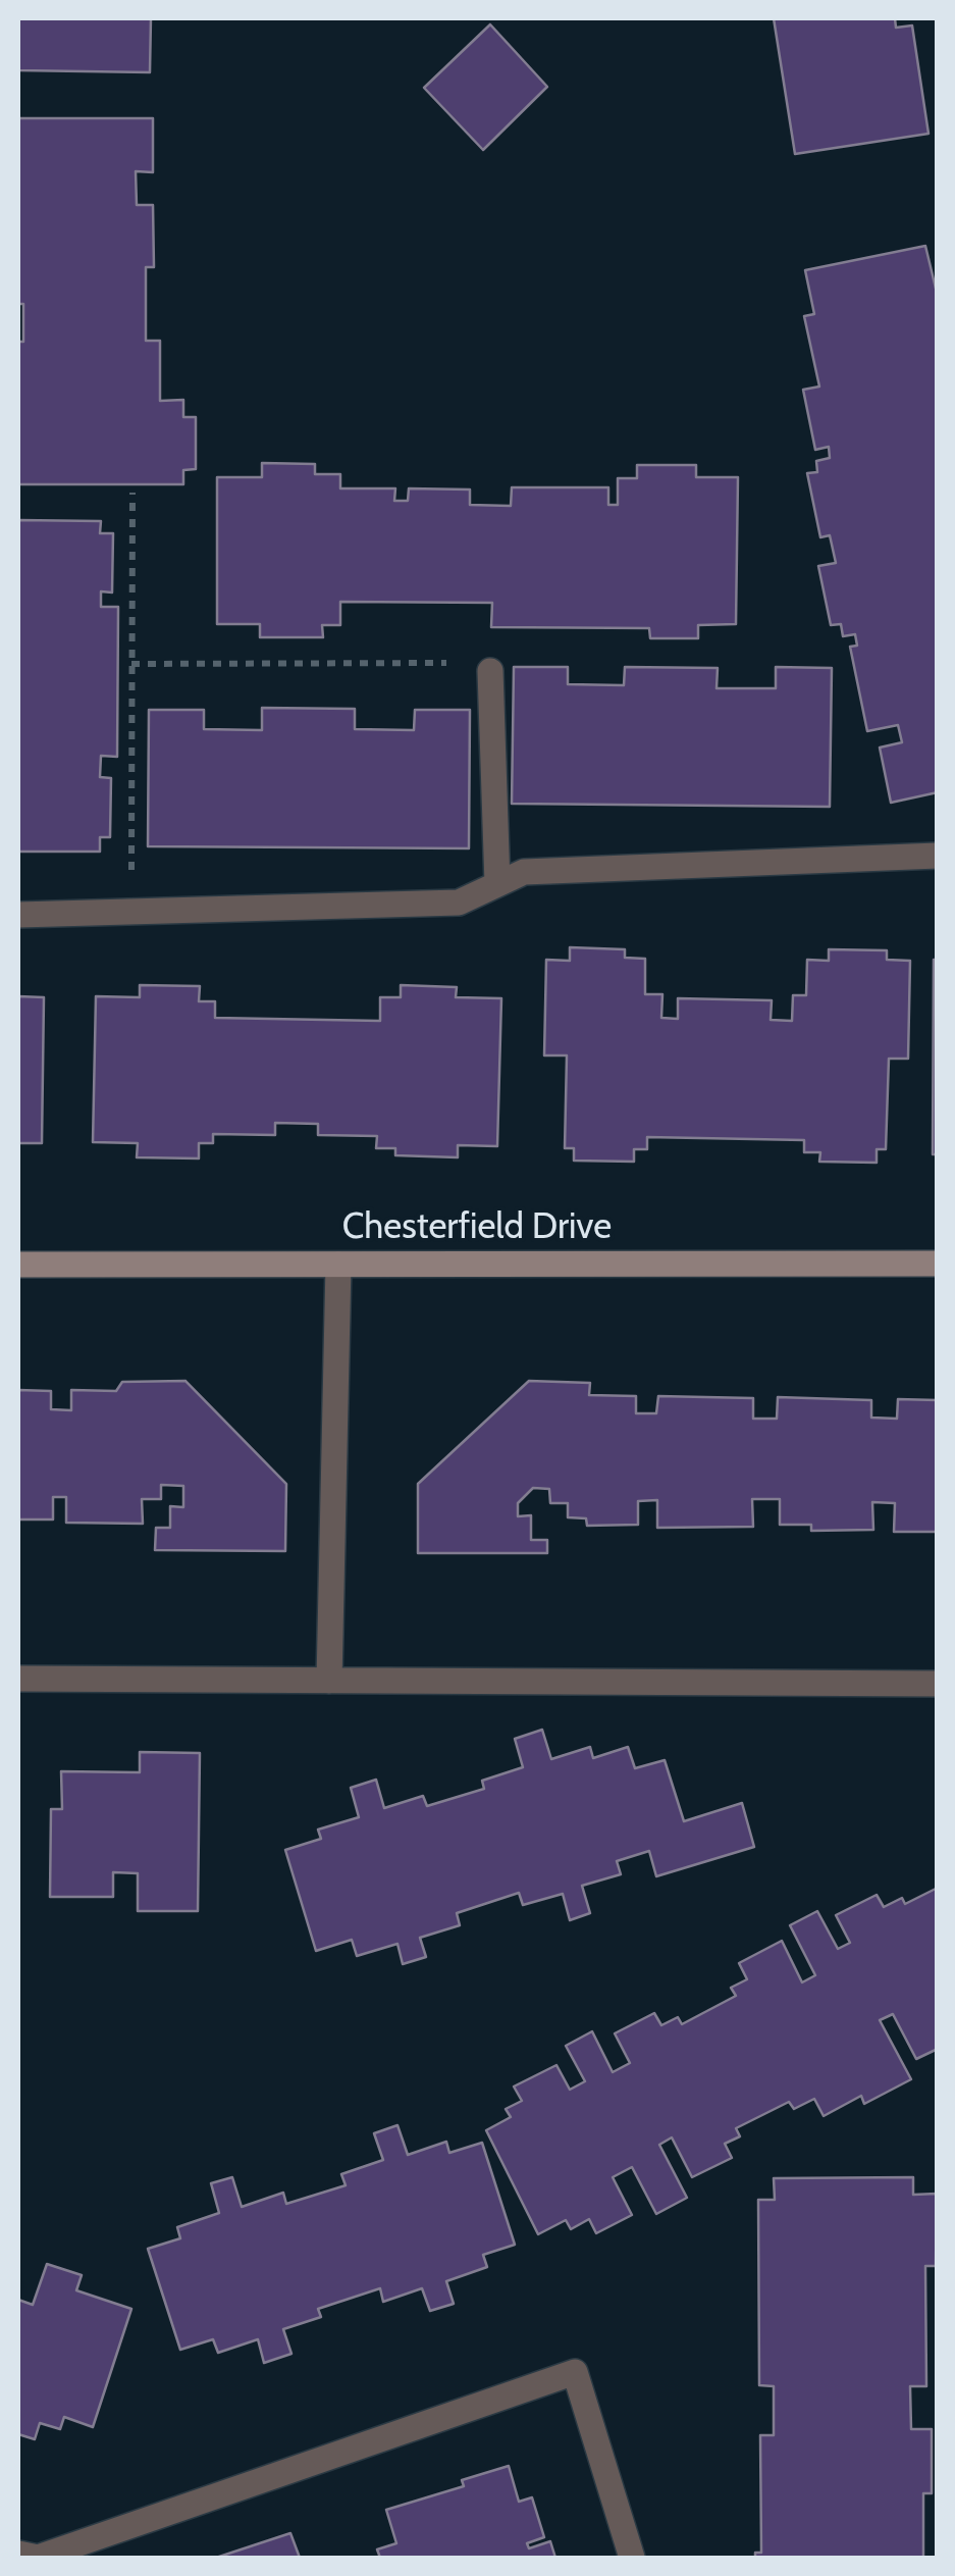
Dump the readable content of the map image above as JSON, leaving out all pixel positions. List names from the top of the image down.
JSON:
{
  "streets": {
    "street": ["Chesterfield Drive"]
  }
}
